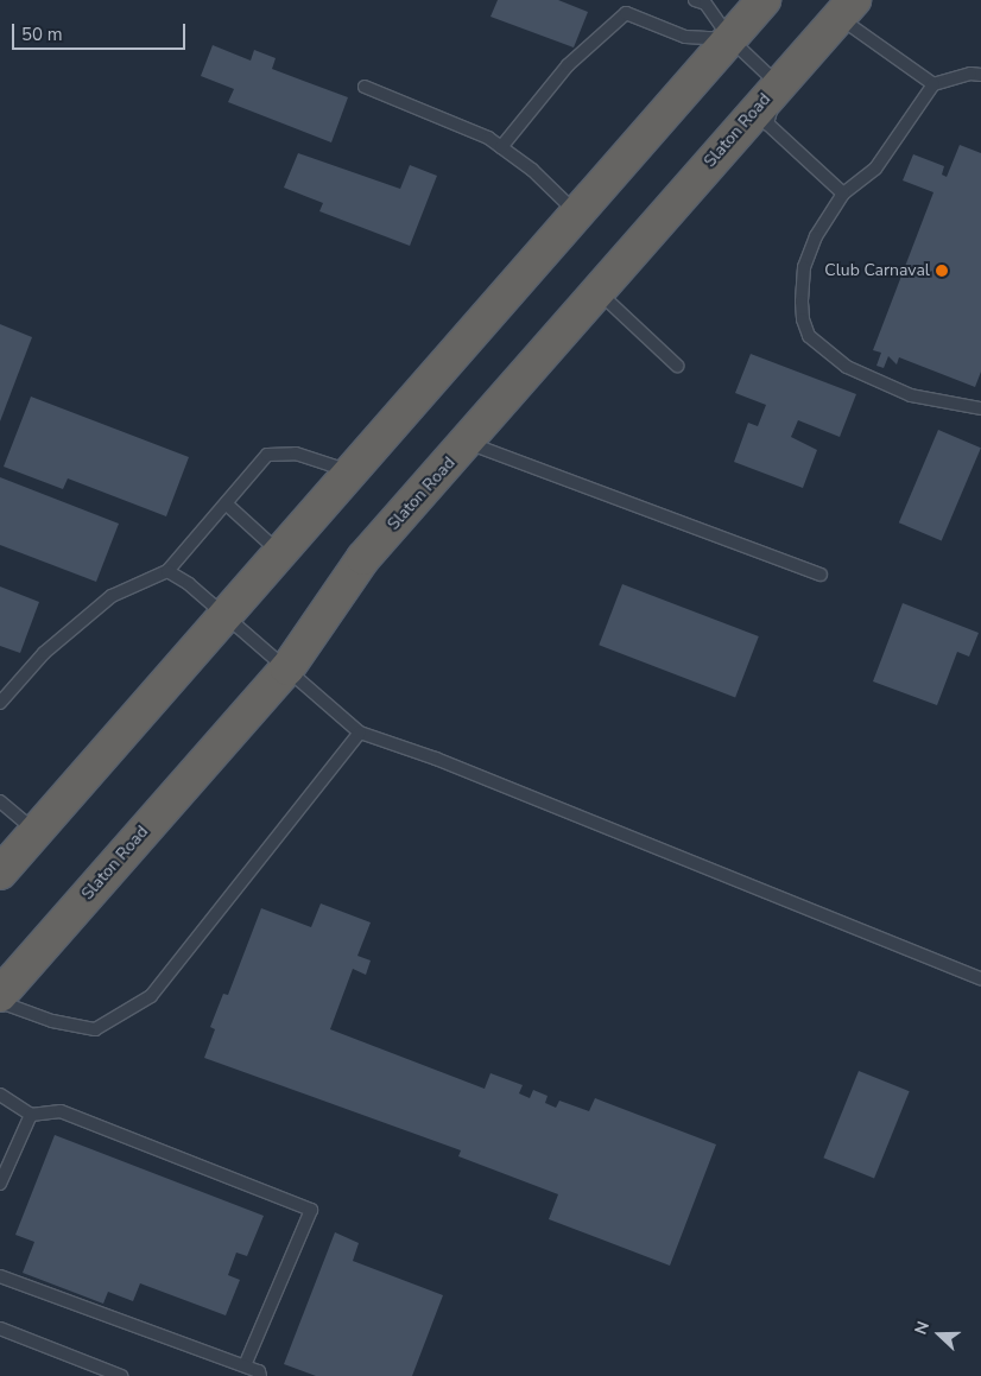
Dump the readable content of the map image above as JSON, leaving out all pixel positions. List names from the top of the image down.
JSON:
{
  "streets": {
    "highway": ["Slaton Road"]
  },
  "places": ["Club Carnaval"],
  "scale_bar": "50 m",
  "north": "left"
}
